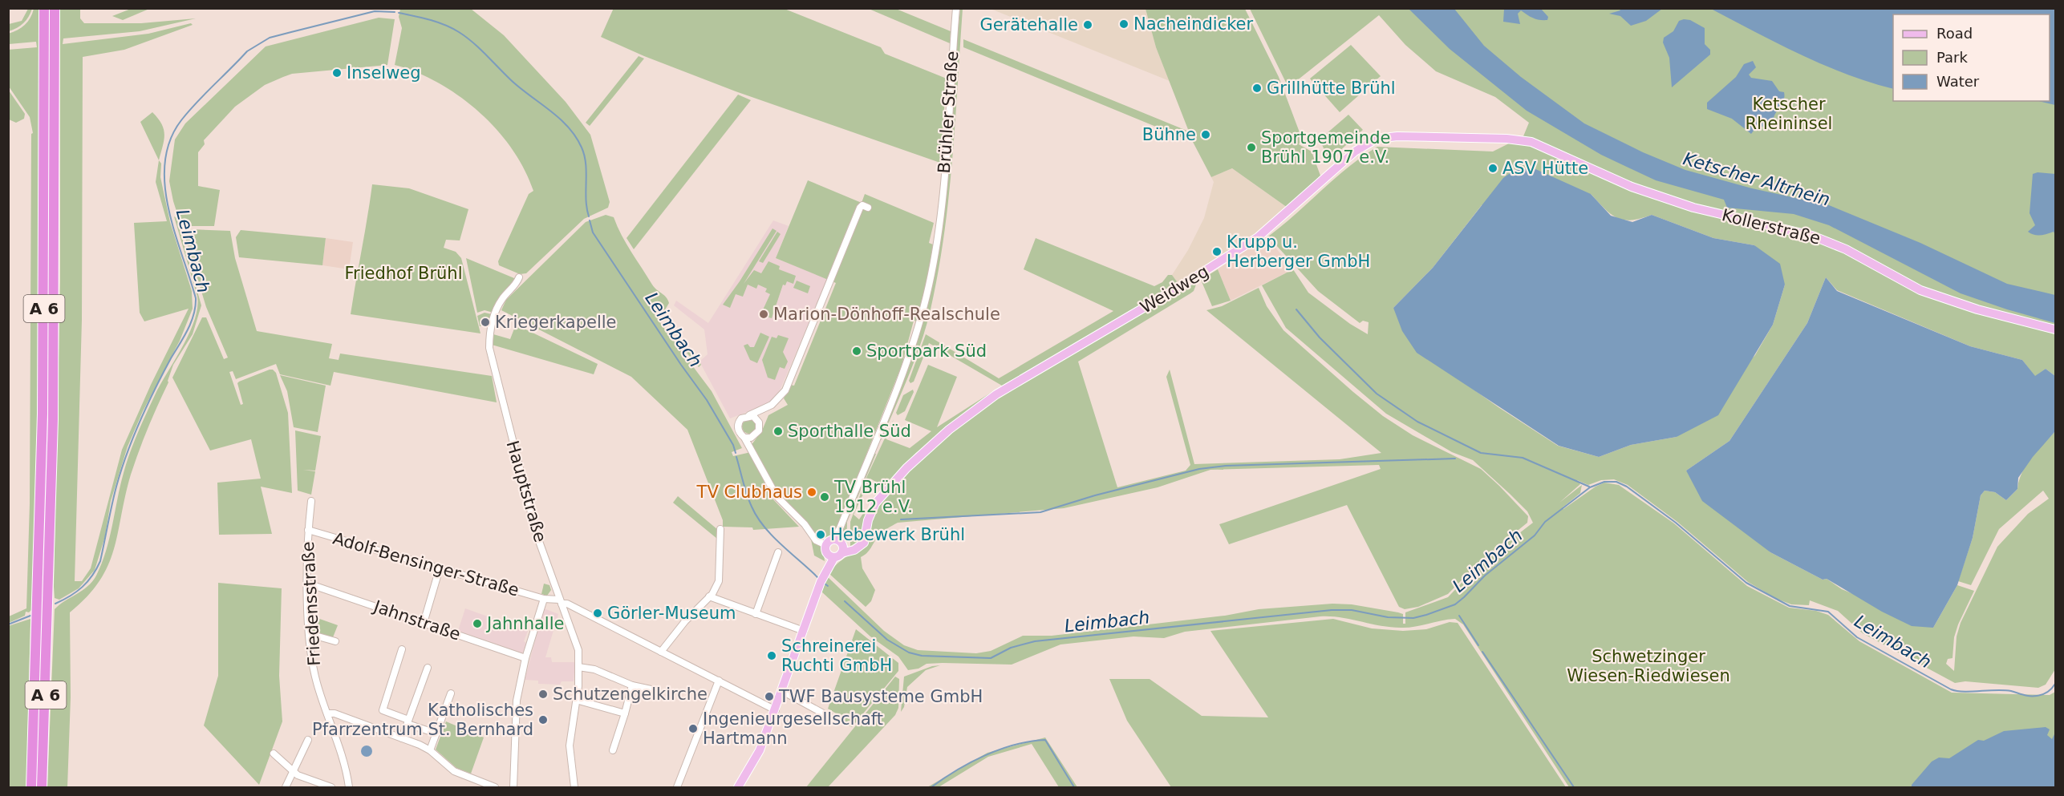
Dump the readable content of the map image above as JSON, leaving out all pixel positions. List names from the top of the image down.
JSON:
{
  "streets": {
    "highway": ["A 6"],
    "main road": ["Kollerstraße", "Weidweg"],
    "street": [
      "Brühler Straße",
      "Hauptstraße",
      "Adolf-Bensinger-Straße",
      "Friedensstraße",
      "Jahnstraße"
    ]
  },
  "crossings": [
    ["Brühler Straße", "Weidweg"],
    ["Kollerstraße", "Weidweg"],
    ["Hauptstraße", "Adolf-Bensinger-Straße"],
    ["Adolf-Bensinger-Straße", "Friedensstraße"],
    ["Friedensstraße", "Jahnstraße"]
  ],
  "water": ["Ketscher Altrhein", "Leimbach"],
  "parks": ["Ketscher Rheininsel", "Friedhof Brühl", "Schwetzinger Wiesen-Riedwiesen"],
  "places": [
    "Nacheindicker",
    "Gerätehalle",
    "Inselweg",
    "Grillhütte Brühl",
    "Bühne",
    "Sportgemeinde Brühl 1907 e.V.",
    "ASV Hütte",
    "Krupp u. Herberger GmbH",
    "Marion-Dönhoff-Realschule",
    "Kriegerkapelle",
    "Sportpark Süd",
    "Sporthalle Süd",
    "TV Clubhaus",
    "TV Brühl 1912 e.V.",
    "Hebewerk Brühl",
    "Görler-Museum",
    "Jahnhalle",
    "Schreinerei Ruchti GmbH",
    "Schutzengelkirche",
    "TWF Bausysteme GmbH",
    "Katholisches Pfarrzentrum St. Bernhard",
    "Ingenieurgesellschaft Hartmann"
  ],
  "legend": ["Road", "Park", "Water"]
}
